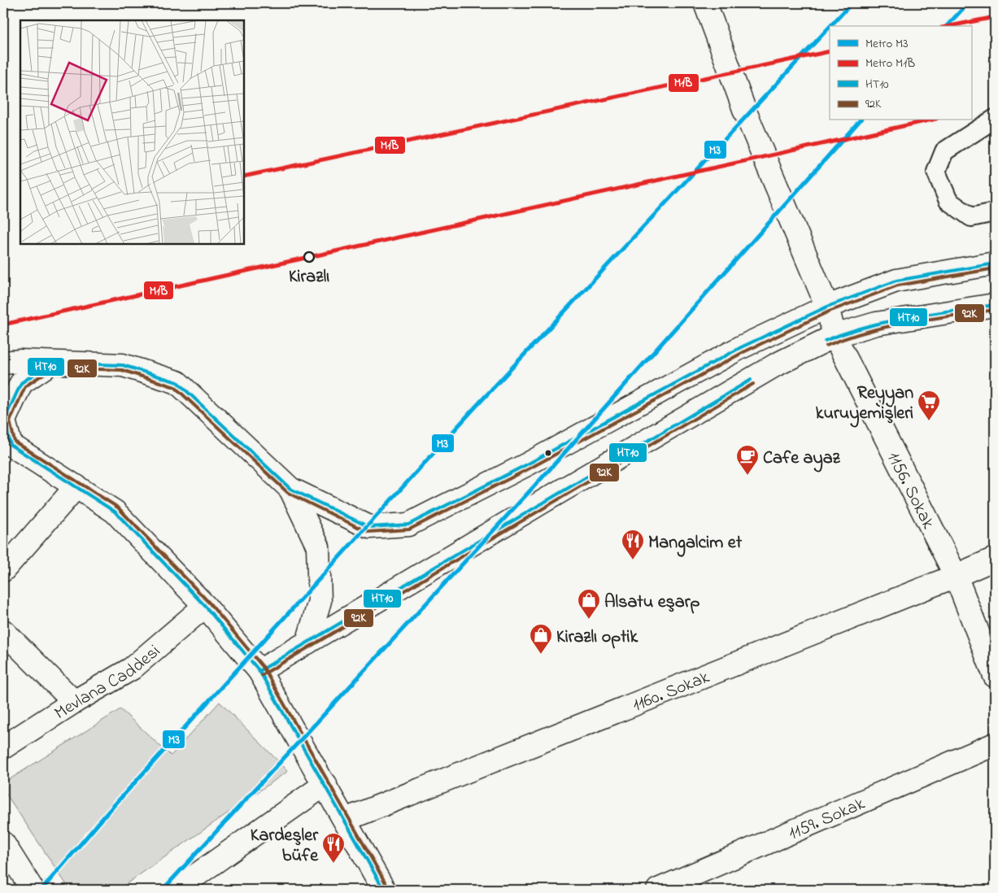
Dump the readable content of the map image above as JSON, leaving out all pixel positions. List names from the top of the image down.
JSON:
{
  "streets": {
    "main road": [
      "1156. Sokak",
      "Mevlana Caddesi",
      "1160. Sokak",
      "1159. Sokak"
    ]
  },
  "crossings": [
    ["1156. Sokak", "1160. Sokak"]
  ],
  "places": {
    "other": ["Kirazlı"],
    "supermarket": ["Reyyan kuruyemişleri"],
    "cafe": ["Cafe ayaz"],
    "restaurant": ["Mangalcim et", "Kardeşler büfe"],
    "shop": ["Alsatu eşarp", "Kirazlı optik"]
  },
  "lines": [
    "metro line M3",
    "metro line M1B",
    "transit line HT10",
    "transit line 92K"
  ],
  "legend": [
    "Metro M3",
    "Metro M1B",
    "HT10",
    "92K"
  ]
}
